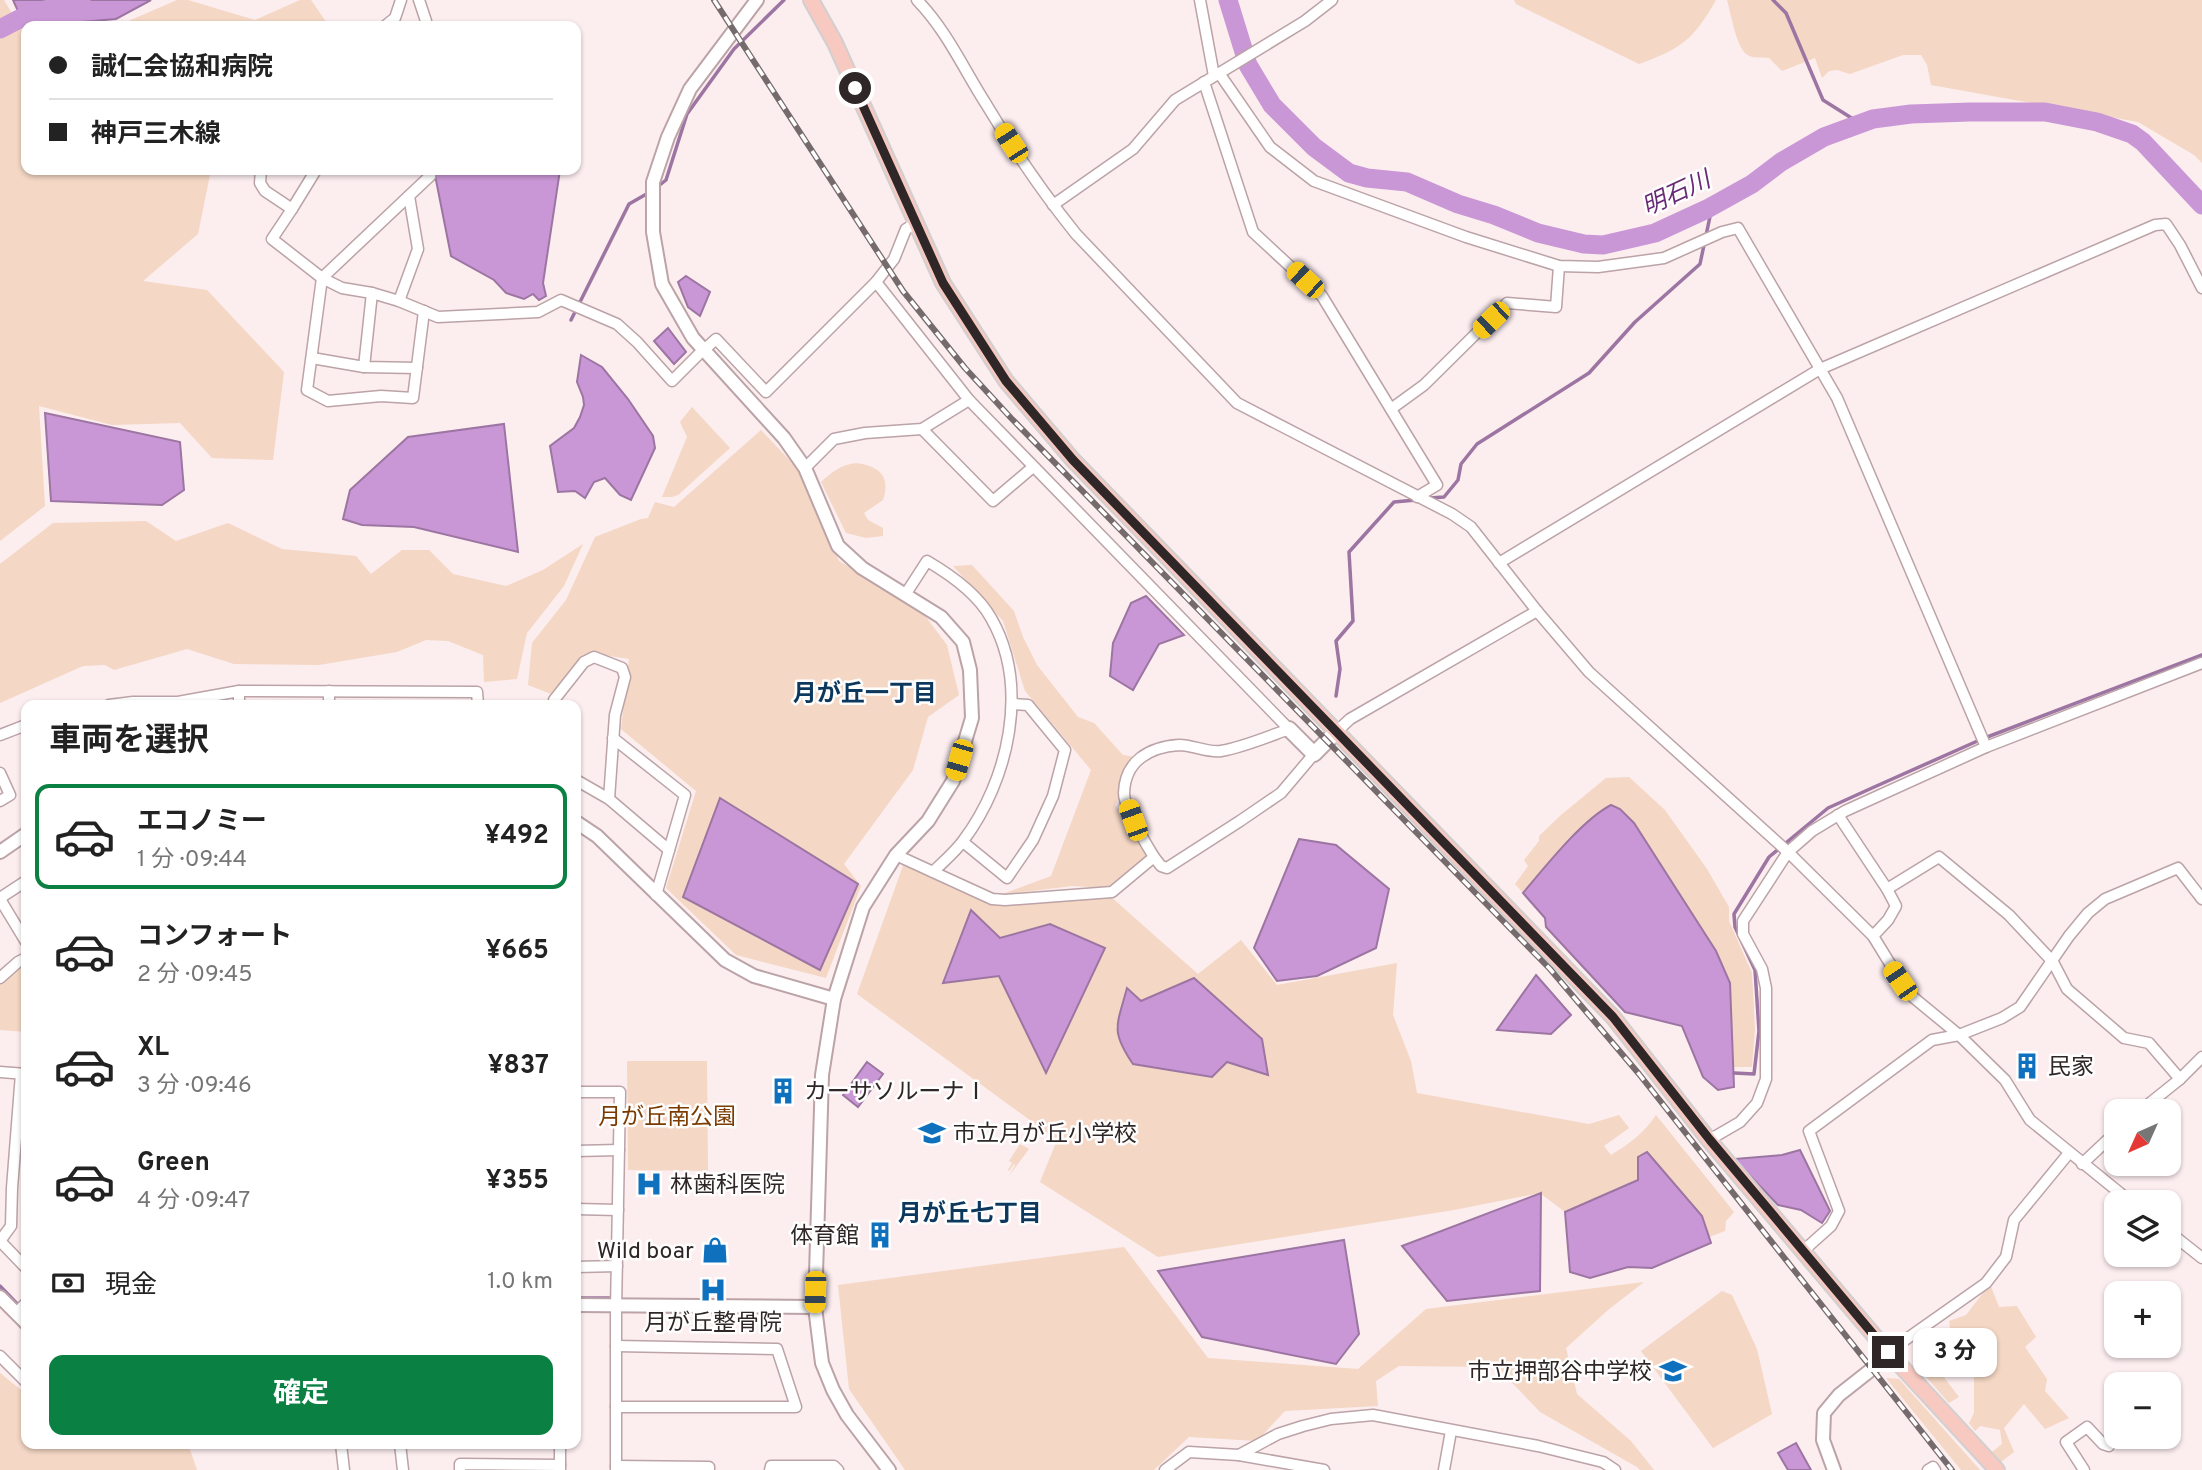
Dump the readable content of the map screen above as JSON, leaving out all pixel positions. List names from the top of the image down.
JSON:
{
  "districts": ["月が丘一丁目", "月が丘七丁目"],
  "water": ["明石川"],
  "parks": ["月が丘南公園"],
  "places": {
    "building": ["民家", "カーサソルーナⅠ", "体育館"],
    "school or university": ["市立月が丘小学校", "市立押部谷中学校"],
    "hospital": ["林歯科医院", "月が丘整骨院"],
    "shop": ["Wild boar"]
  },
  "north": "bottom left",
  "page": {
    "banner": ["誠仁会協和病院", "神戸三木線"],
    "heading": "車両を選択",
    "list": [
      {
        "name": "エコノミー",
        "note": "1 分 · 09:44",
        "value": "¥492"
      },
      {
        "name": "コンフォート",
        "note": "2 分 · 09:45",
        "value": "¥665"
      },
      {
        "name": "XL",
        "note": "3 分 · 09:46",
        "value": "¥837"
      },
      {
        "name": "Green",
        "note": "4 分 · 09:47",
        "value": "¥355"
      }
    ],
    "map_buttons": ["+", "−"],
    "pay": ["現金", "1.0 km"],
    "bubble": "3 分",
    "buttons": "確定"
  }
}
